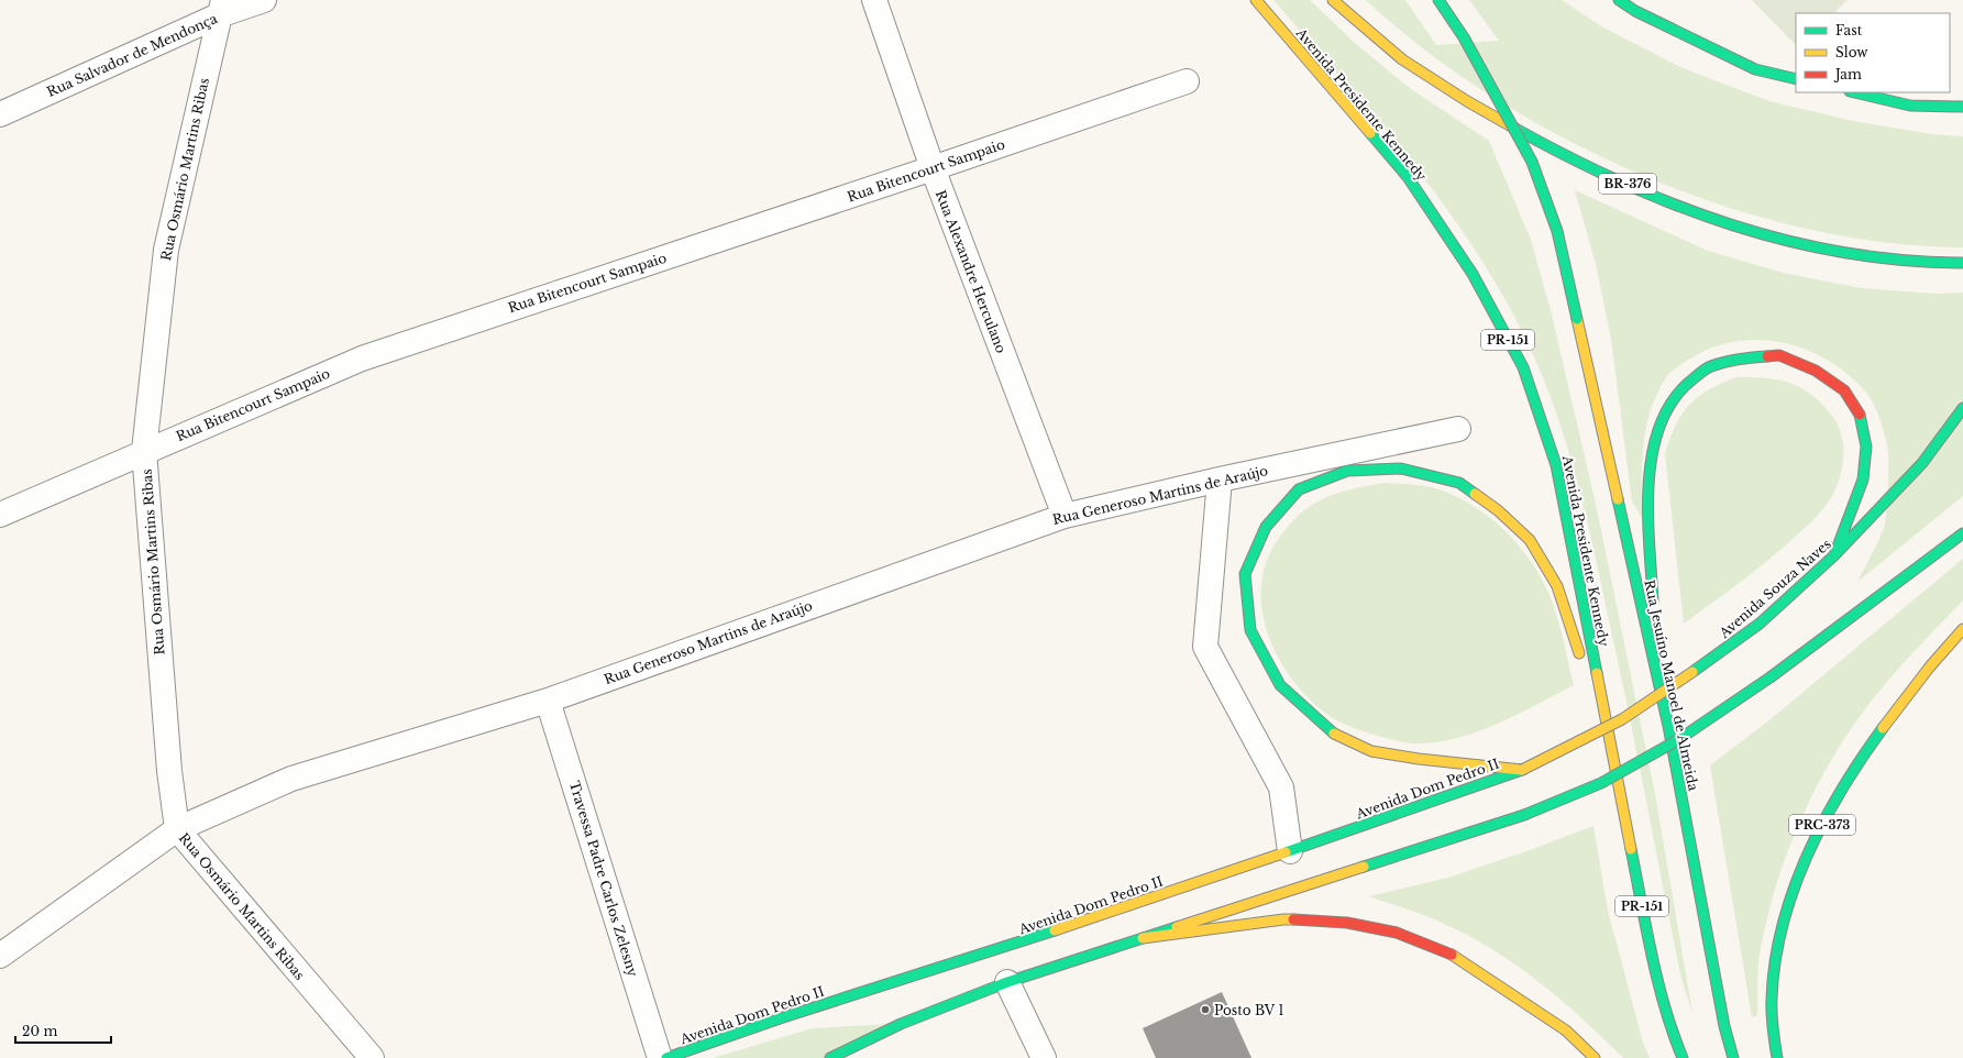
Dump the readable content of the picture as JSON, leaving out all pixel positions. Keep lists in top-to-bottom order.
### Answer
{
  "streets": {
    "main road": [
      "Avenida Presidente Kennedy",
      "BR-376",
      "PR-151",
      "Avenida Souza Naves",
      "Rua Jesuíno Manoel de Almeida",
      "Avenida Dom Pedro II",
      "PRC-373"
    ],
    "street": [
      "Rua Salvador de Mendonça",
      "Rua Osmário Martins Ribas",
      "Rua Bitencourt Sampaio",
      "Rua Alexandre Herculano",
      "Rua Generoso Martins de Araújo",
      "Travessa Padre Carlos Zelesny"
    ]
  },
  "crossings": [
    ["Rua Salvador de Mendonça", "Rua Osmário Martins Ribas"],
    ["Avenida Presidente Kennedy", "PR-151"],
    ["Rua Osmário Martins Ribas", "Rua Bitencourt Sampaio"],
    ["Rua Osmário Martins Ribas", "Rua Generoso Martins de Araújo"],
    ["Rua Bitencourt Sampaio", "Rua Alexandre Herculano"],
    ["Rua Alexandre Herculano", "Rua Generoso Martins de Araújo"],
    ["Rua Generoso Martins de Araújo", "Travessa Padre Carlos Zelesny"],
    ["Avenida Souza Naves", "Avenida Dom Pedro II"]
  ],
  "places": ["Posto BV 1"],
  "legend": ["Fast", "Slow", "Jam"],
  "scale_bar": "20 m"
}
